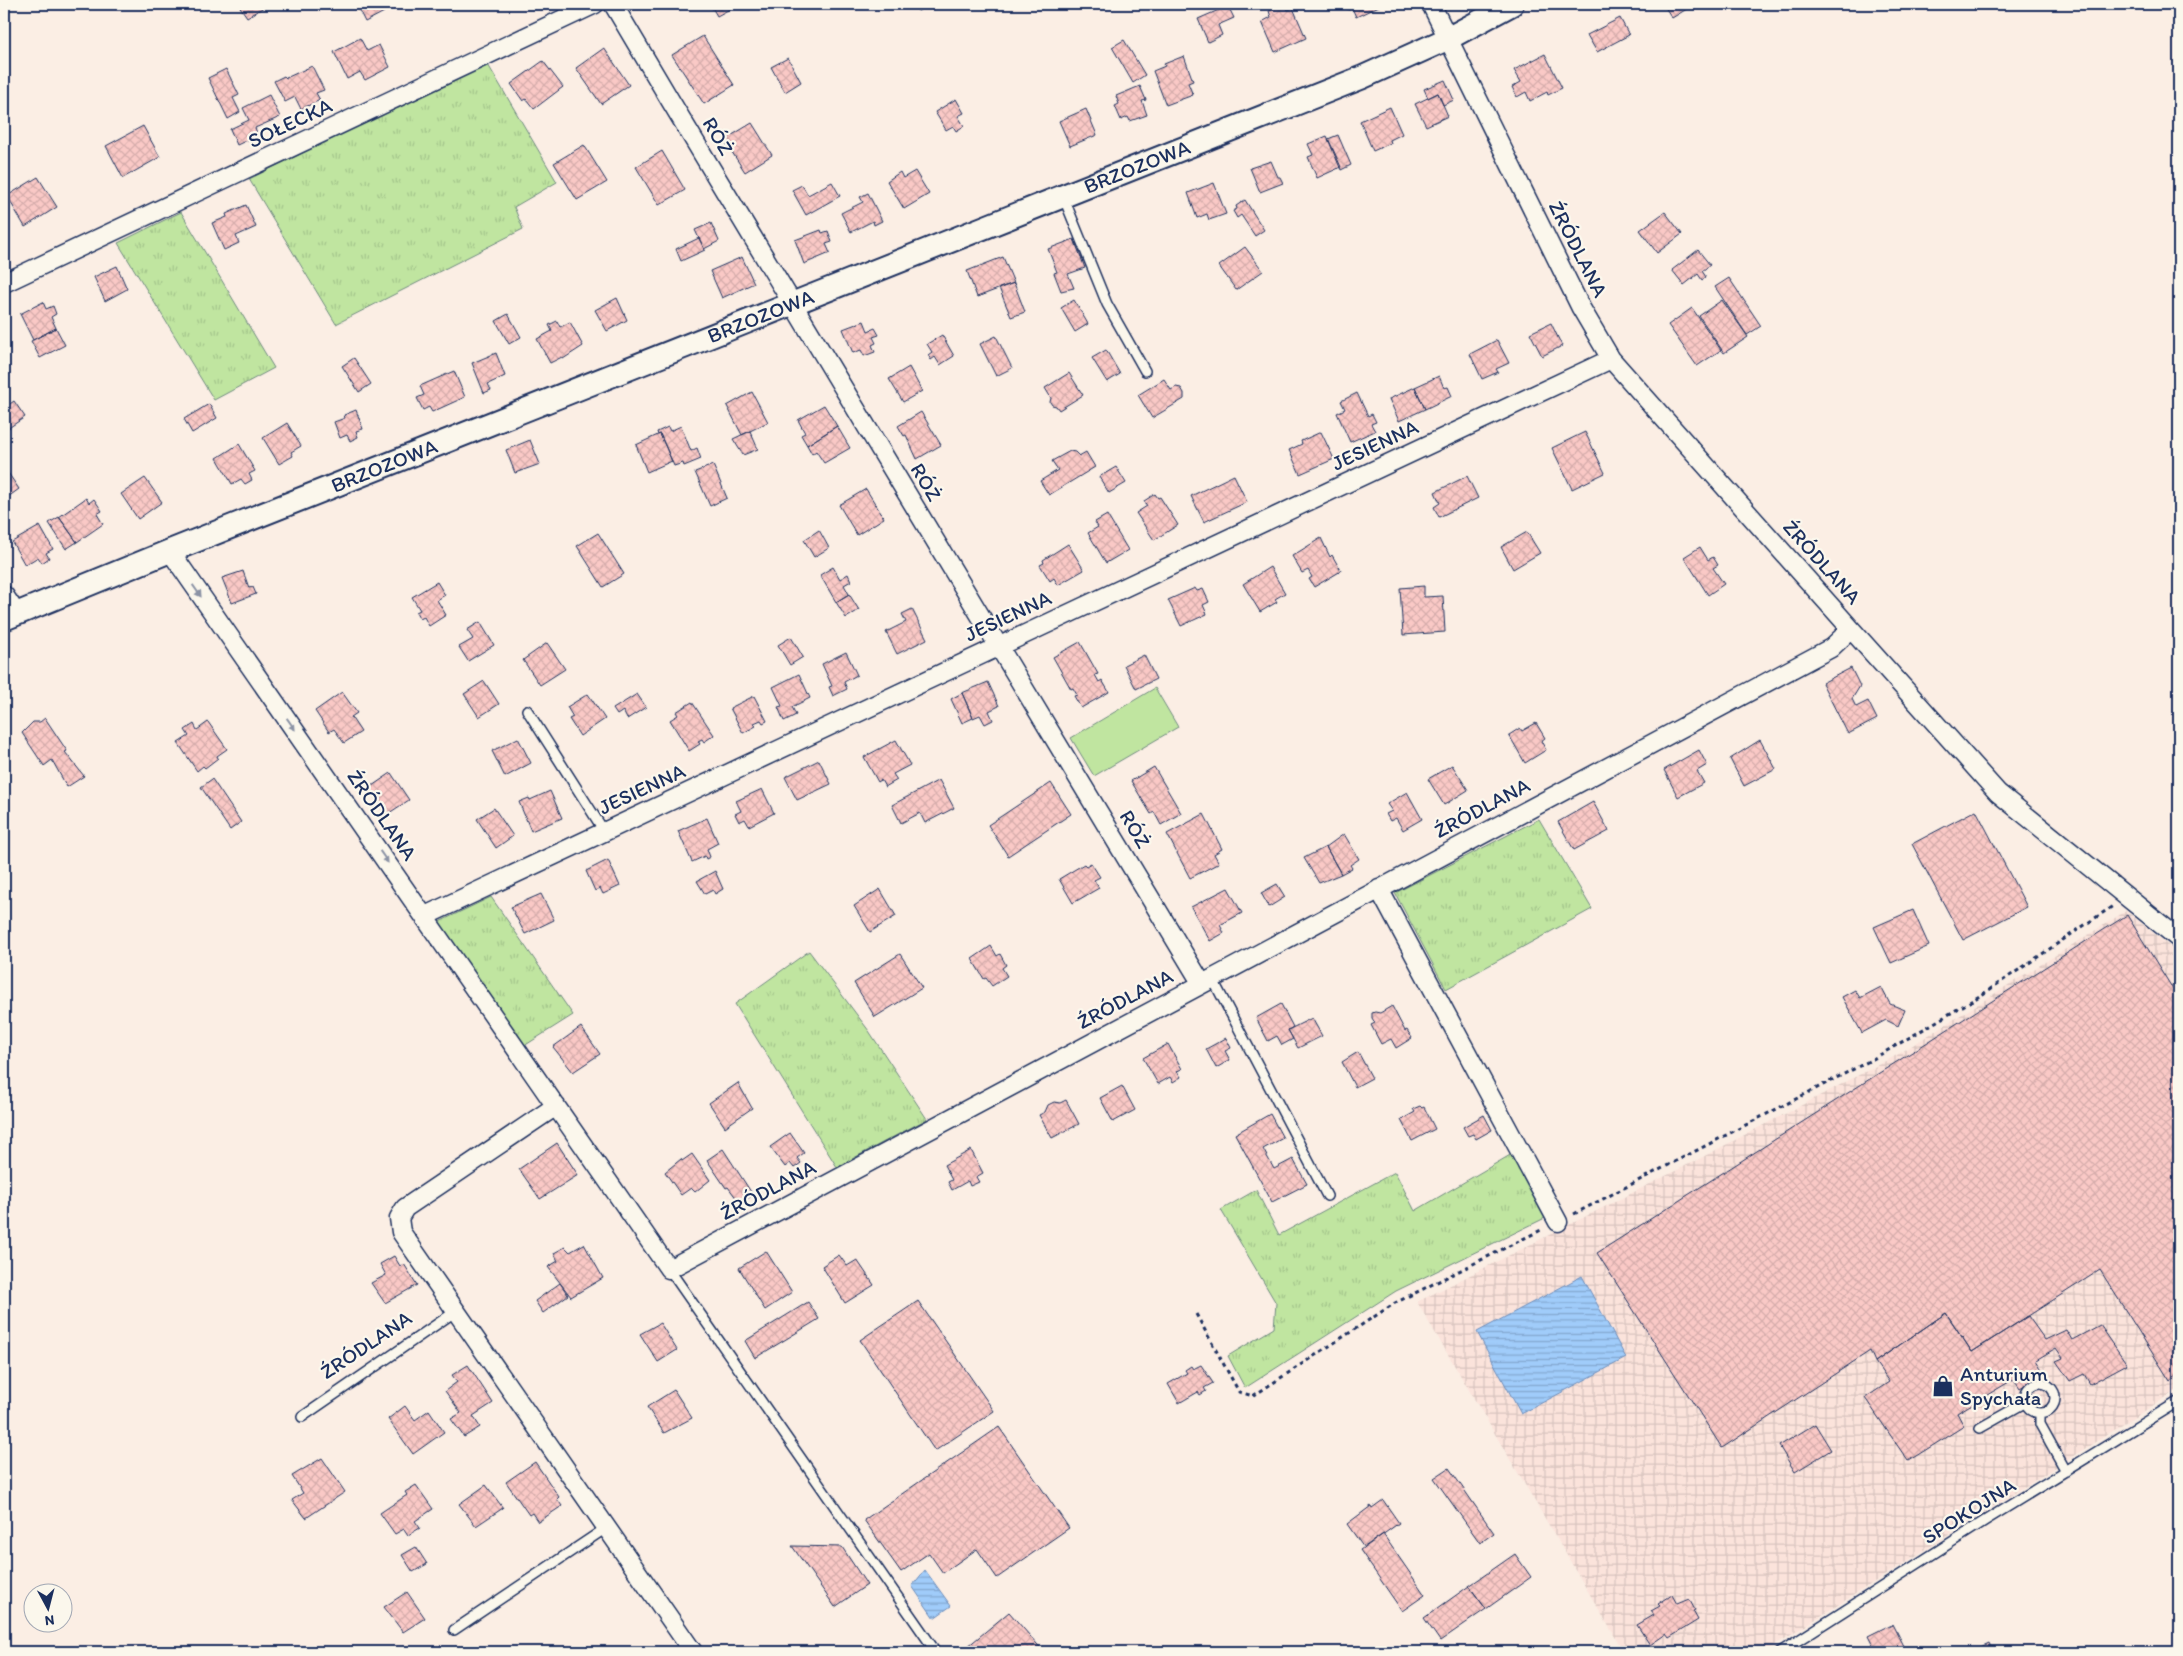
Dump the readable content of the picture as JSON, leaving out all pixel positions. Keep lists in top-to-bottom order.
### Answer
{
  "streets": {
    "street": [
      "SOŁECKA",
      "RÓŻ",
      "BRZOZOWA",
      "ŹRÓDLANA",
      "JESIENNA"
    ],
    "lane": ["SPOKOJNA"]
  },
  "crossings": [
    ["RÓŻ", "BRZOZOWA"],
    ["RÓŻ", "ŹRÓDLANA"],
    ["RÓŻ", "JESIENNA"],
    ["BRZOZOWA", "ŹRÓDLANA"],
    ["ŹRÓDLANA", "JESIENNA"]
  ],
  "places": {
    "shop": ["Anturium Spychała"]
  },
  "north": "bottom"
}
